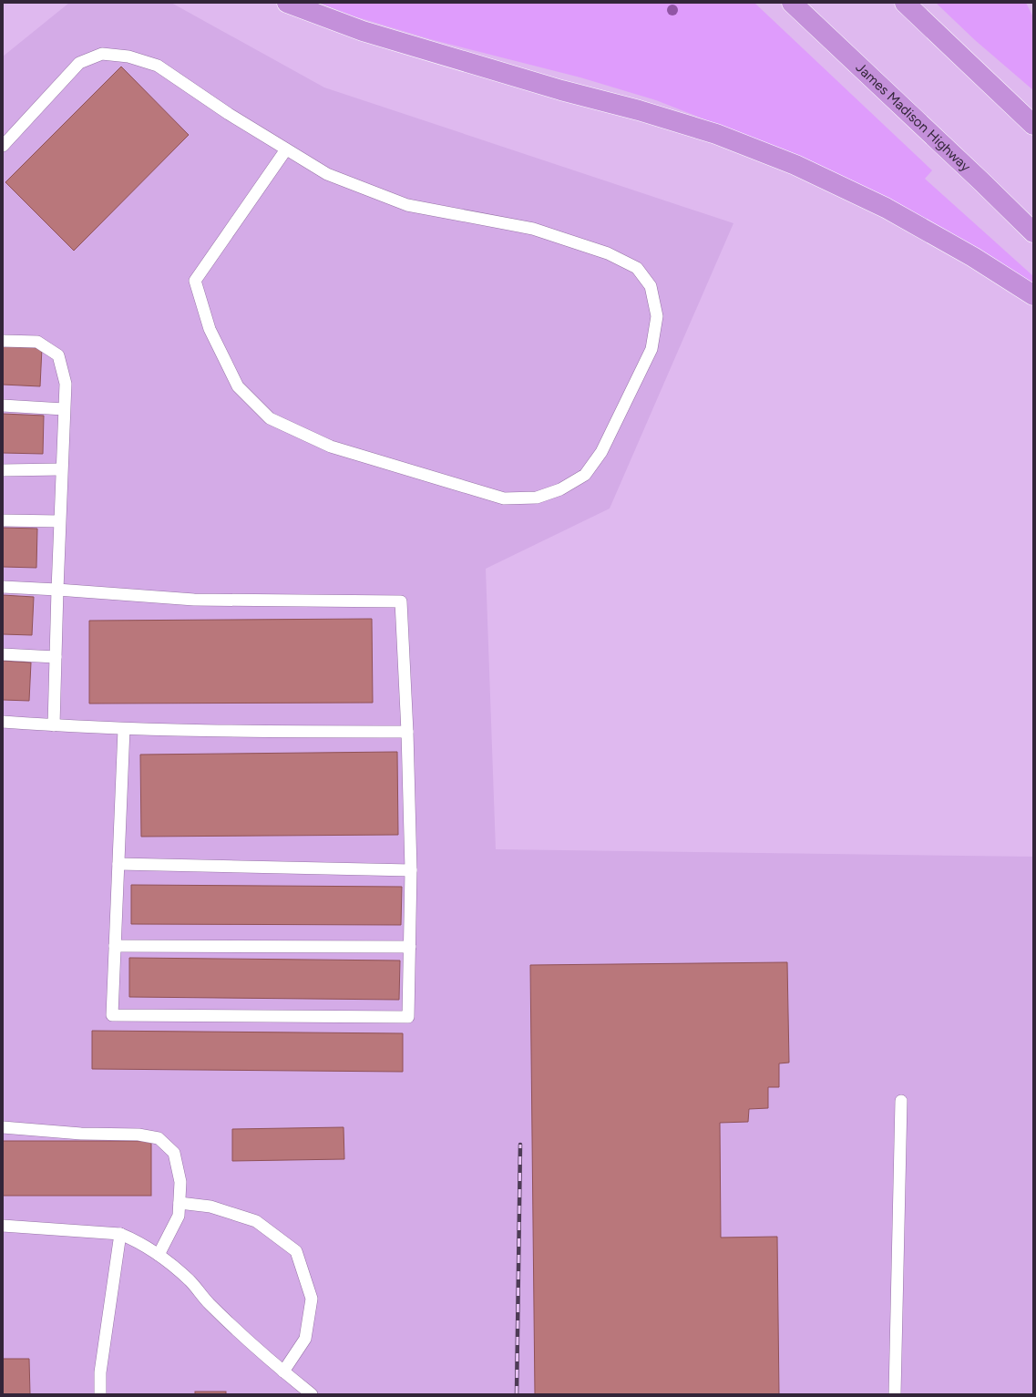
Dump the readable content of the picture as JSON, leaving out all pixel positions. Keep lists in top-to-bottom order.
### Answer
{
  "streets": {
    "highway": ["James Madison Highway"]
  }
}
